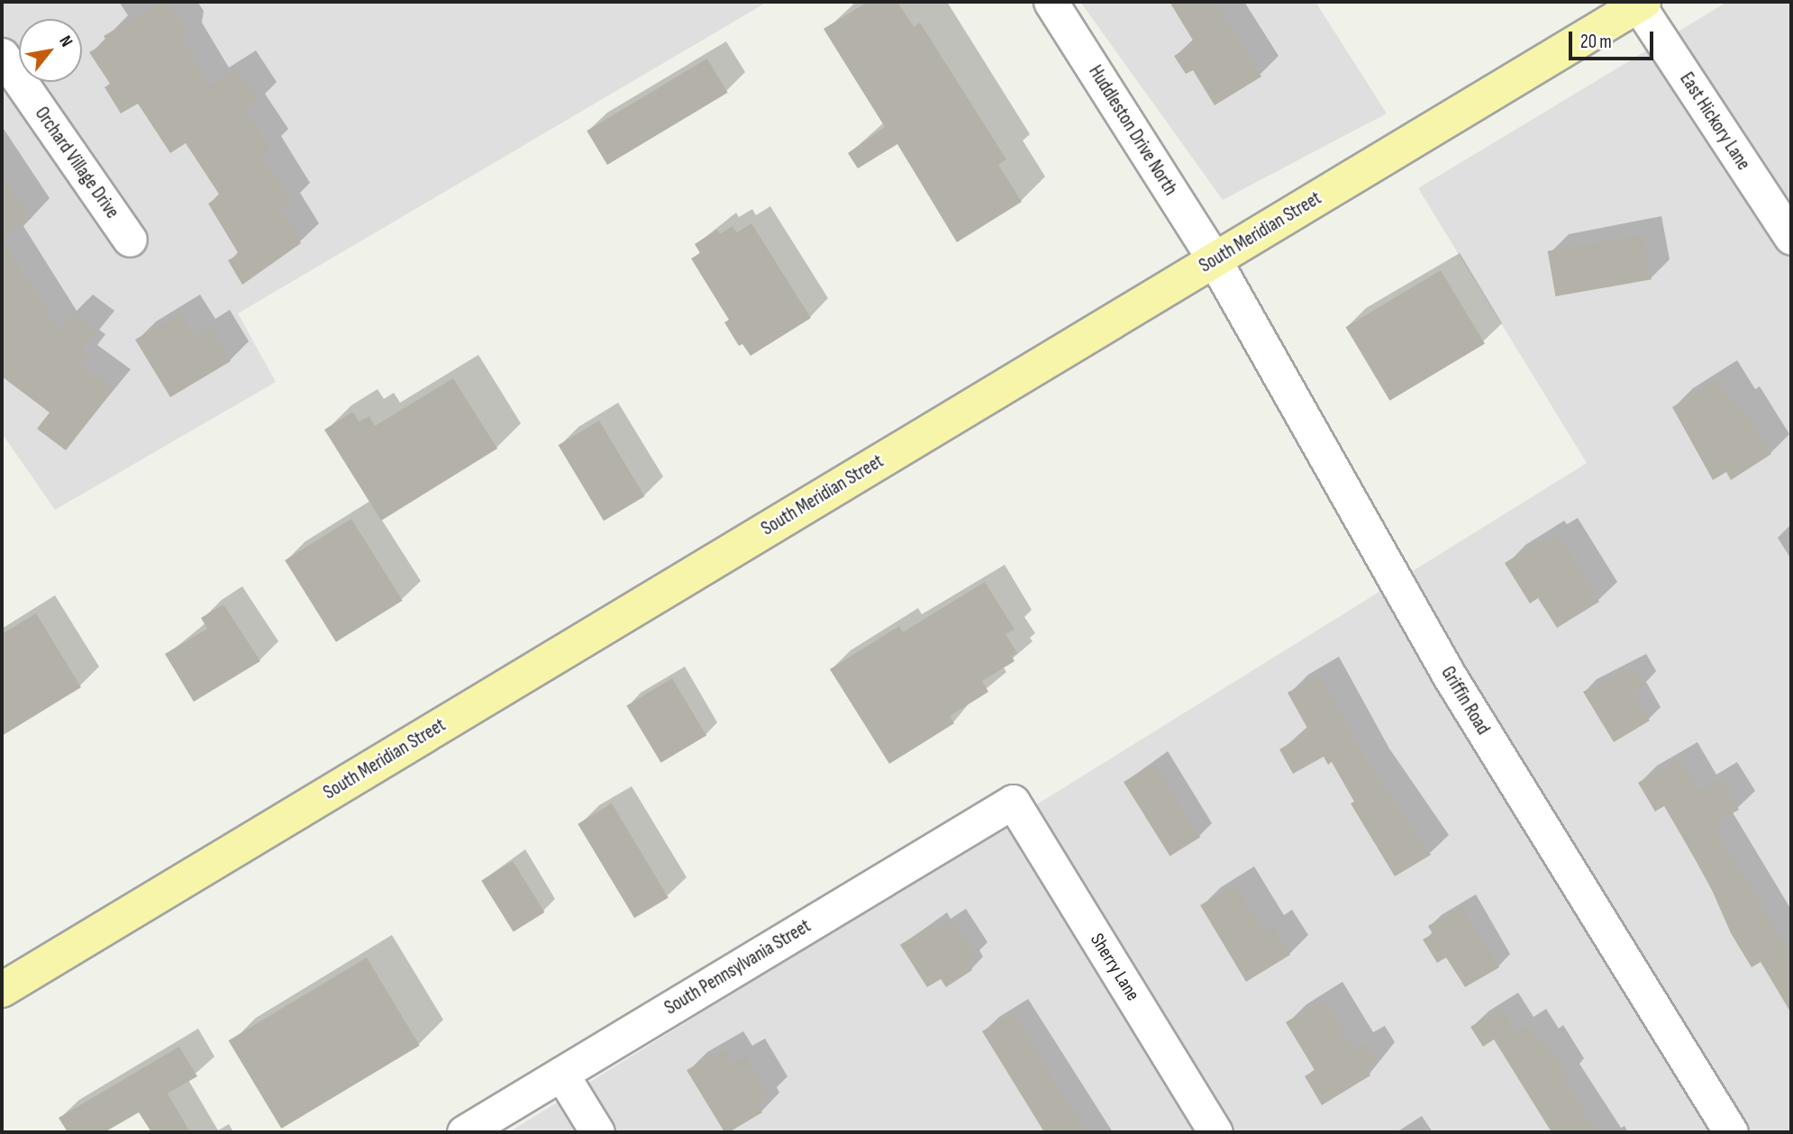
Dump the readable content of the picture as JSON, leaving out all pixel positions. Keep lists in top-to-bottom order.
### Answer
{
  "streets": {
    "main road": ["South Meridian Street"],
    "street": [
      "East Hickory Lane",
      "Huddleston Drive North",
      "Orchard Village Drive",
      "Griffin Road",
      "South Pennsylvania Street",
      "Sherry Lane"
    ]
  },
  "crossings": [
    ["East Hickory Lane", "South Meridian Street"],
    ["Huddleston Drive North", "South Meridian Street"],
    ["Huddleston Drive North", "Griffin Road"],
    ["South Meridian Street", "Griffin Road"],
    ["South Pennsylvania Street", "Sherry Lane"]
  ],
  "scale_bar": "20 m",
  "north": "top right"
}
